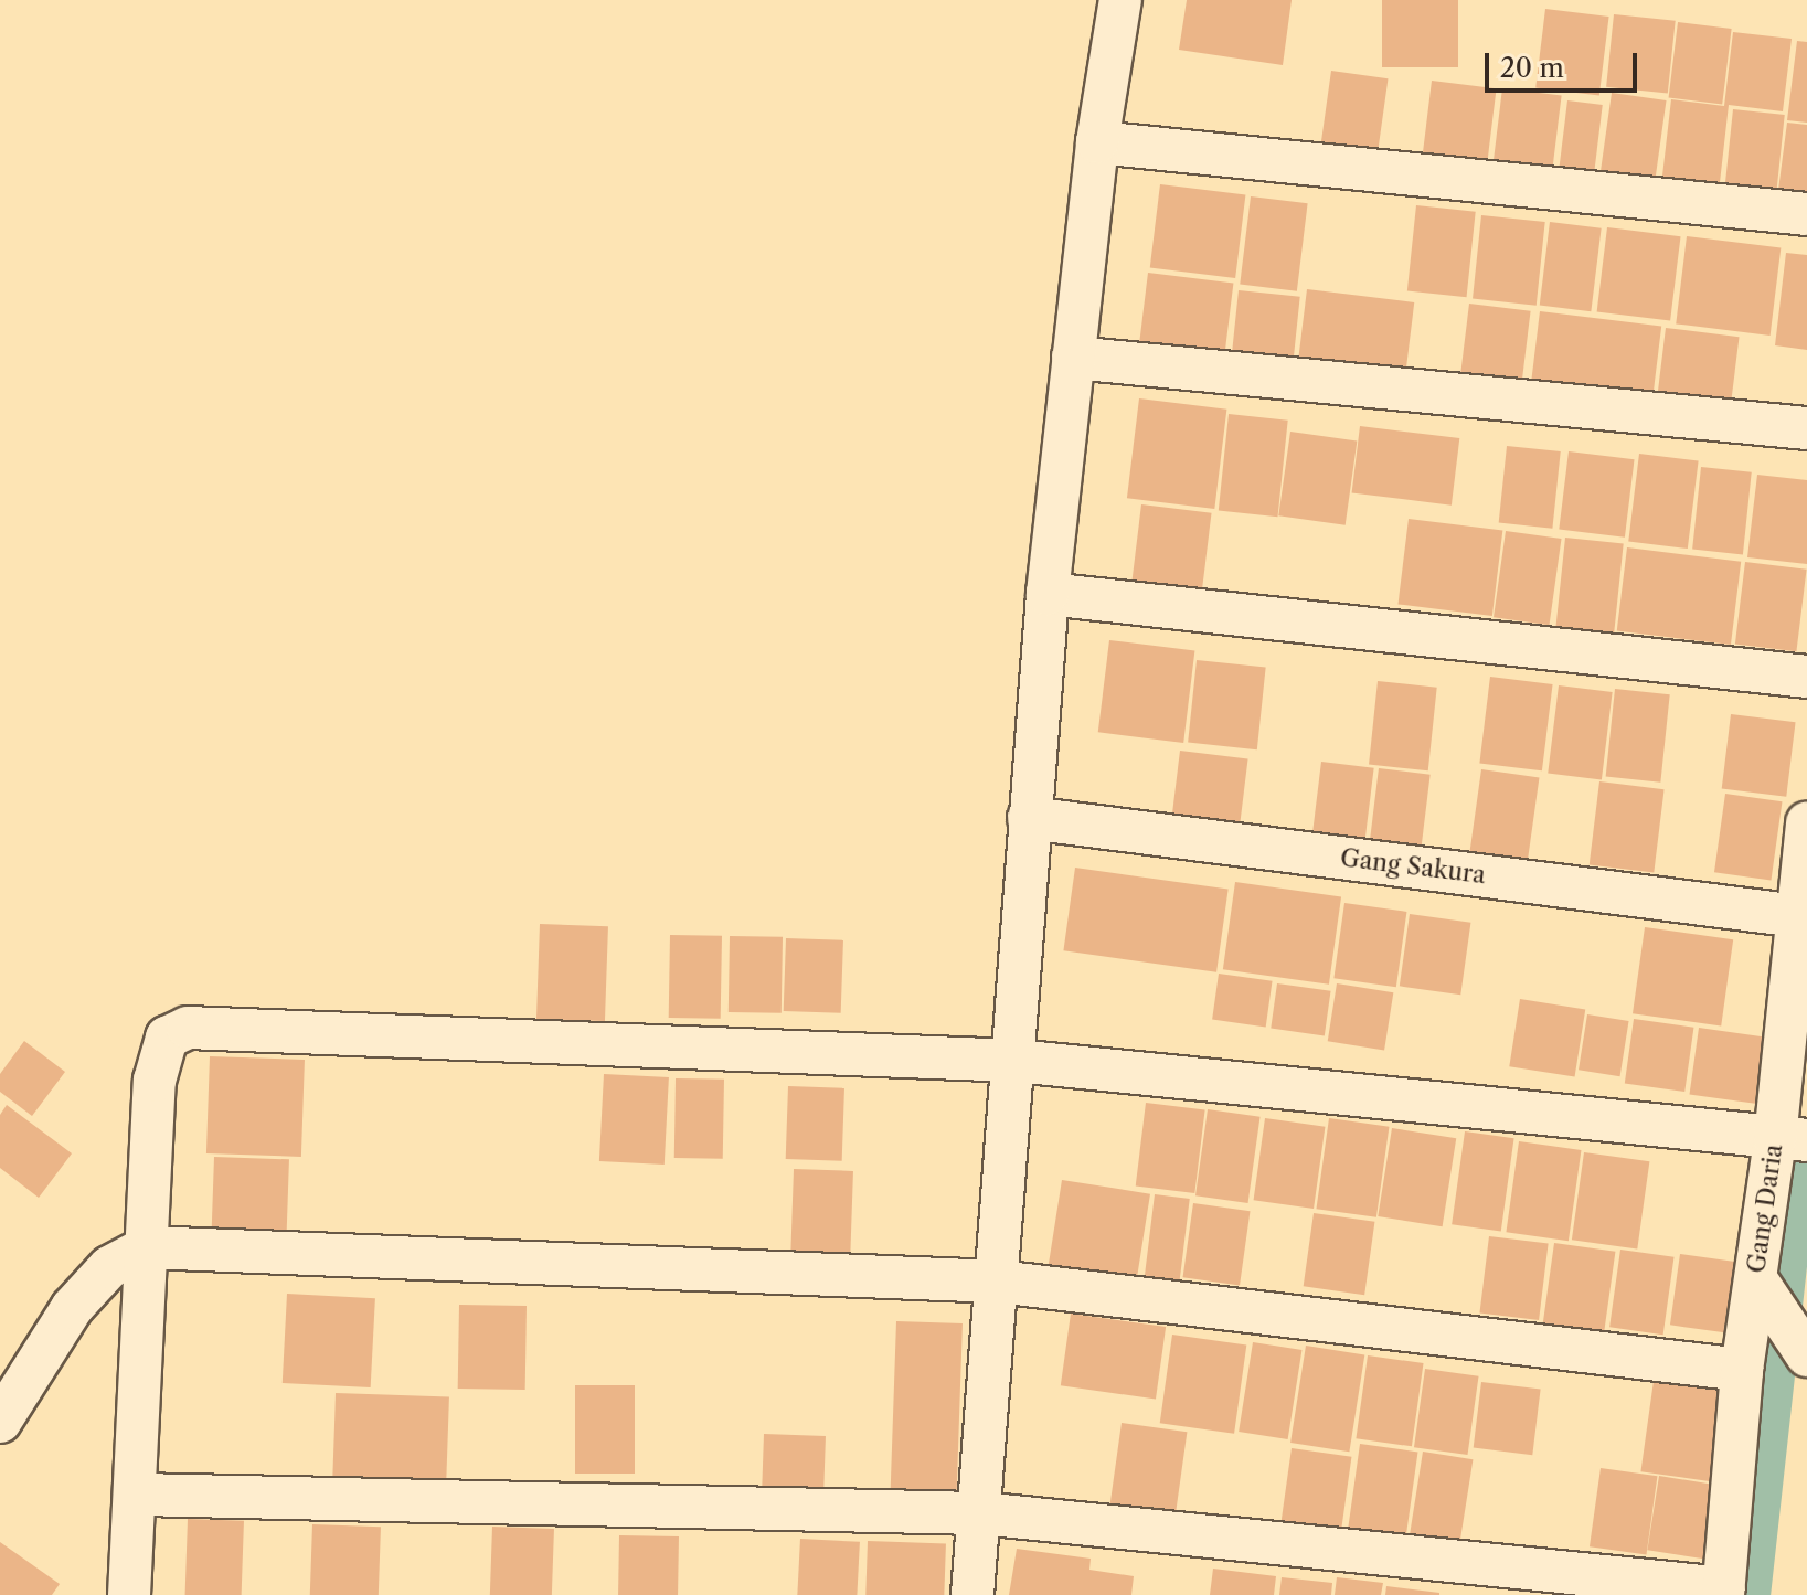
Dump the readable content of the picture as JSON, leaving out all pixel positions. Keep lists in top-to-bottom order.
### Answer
{
  "streets": {
    "street": ["Gang Sakura", "Gang Daria"]
  },
  "crossings": [
    ["Gang Sakura", "Gang Daria"]
  ],
  "scale_bar": "20 m"
}
